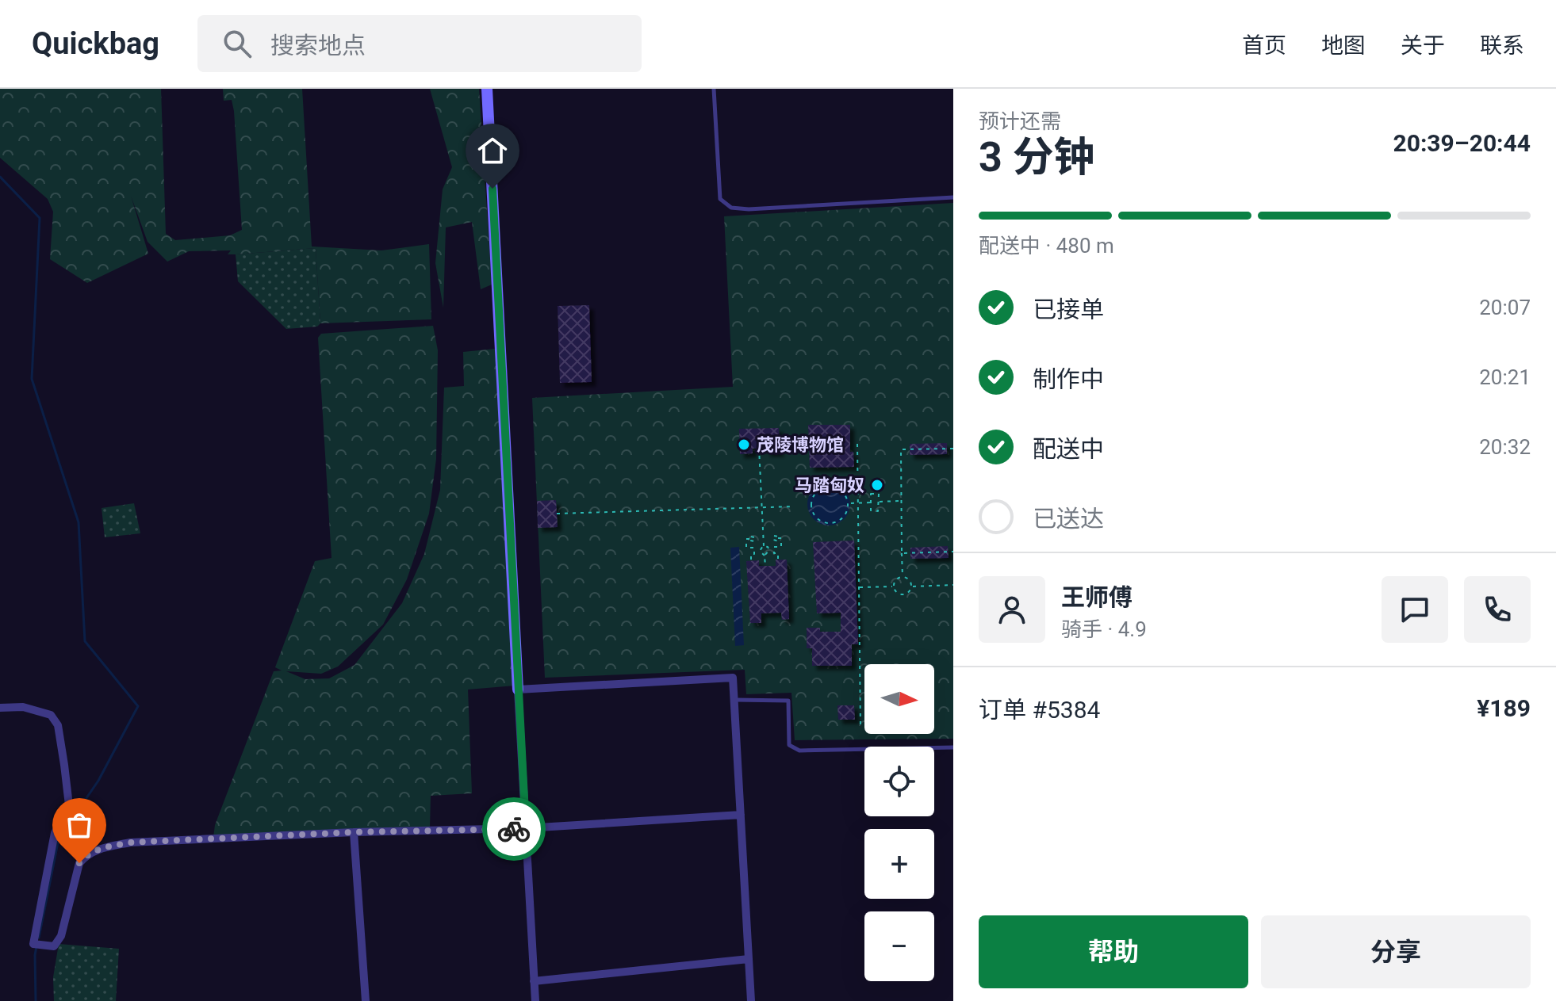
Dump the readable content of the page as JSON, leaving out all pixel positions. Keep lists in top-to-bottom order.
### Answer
{
  "places": ["茂陵博物馆", "马踏匈奴"],
  "north": "right",
  "page": {
    "header": "Quickbag",
    "search": "搜索地点",
    "nav": [
      "首页",
      "地图",
      "关于",
      "联系"
    ],
    "heading": ["3 分钟", "预计还需", "20:39–20:44"],
    "panel": [
      "王师傅",
      "骑手 · 4.9",
      "订单 #5384",
      "¥189"
    ],
    "bar": "配送中 · 480 m",
    "list": [
      ["已接单", "20:07"],
      ["制作中", "20:21"],
      ["配送中", "20:32"],
      "已送达"
    ],
    "map_buttons": ["+", "−"],
    "buttons": ["帮助", "分享"]
  }
}
